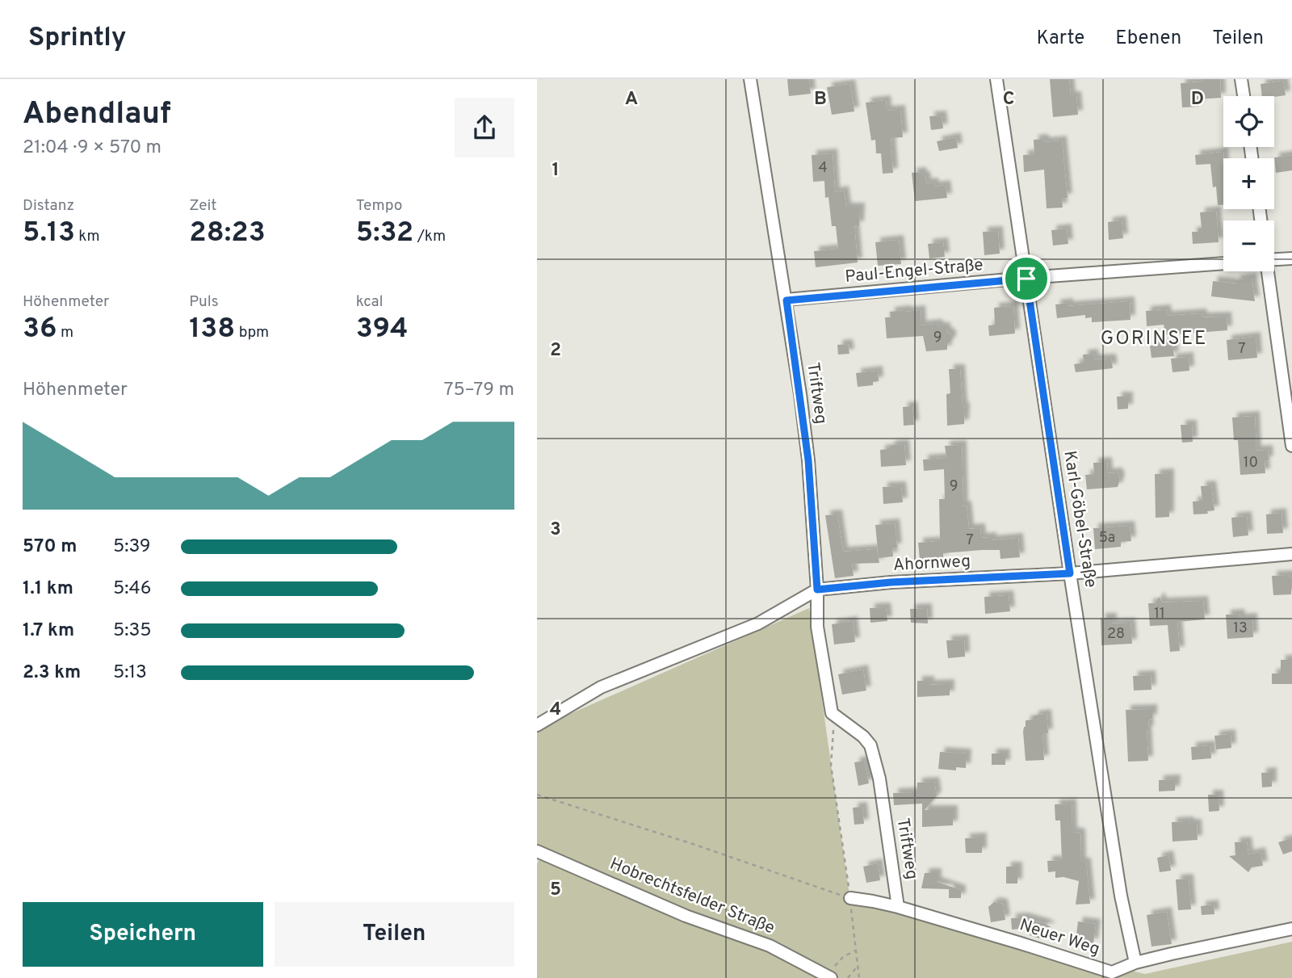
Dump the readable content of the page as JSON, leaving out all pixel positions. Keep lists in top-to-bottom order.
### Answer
{
  "streets": {
    "street": [
      "Paul-Engel-Straße",
      "Triftweg",
      "Karl-Göbel-Straße",
      "Ahornweg",
      "Hobrechtsfelder Straße",
      "Neuer Weg"
    ]
  },
  "crossings": [
    ["Paul-Engel-Straße", "Triftweg"],
    ["Paul-Engel-Straße", "Karl-Göbel-Straße"],
    ["Triftweg", "Ahornweg"],
    ["Triftweg", "Neuer Weg"],
    ["Karl-Göbel-Straße", "Ahornweg"],
    ["Karl-Göbel-Straße", "Neuer Weg"]
  ],
  "districts": ["GORINSEE"],
  "house_numbers": [
    "4",
    "9",
    "7",
    "10",
    "9",
    "5a",
    "7",
    "11",
    "13",
    "28"
  ],
  "page": {
    "header": "Sprintly",
    "nav": ["Karte", "Ebenen", "Teilen"],
    "heading": ["Abendlauf", "21:04 · 9 × 570 m"],
    "map_buttons": ["+", "−"],
    "stats": [
      ["Distanz", "5.13 km"],
      ["Zeit", "28:23"],
      ["Tempo", "5:32 /km"],
      ["Höhenmeter", "36 m"],
      ["Puls", "138 bpm"],
      ["kcal", "394"]
    ],
    "chart": ["Höhenmeter", "75–79 m"],
    "list": [
      {
        "name": "570 m",
        "note": "5:39"
      },
      {
        "name": "1.1 km",
        "note": "5:46"
      },
      {
        "name": "1.7 km",
        "note": "5:35"
      },
      {
        "name": "2.3 km",
        "note": "5:13"
      }
    ],
    "buttons": ["Speichern", "Teilen"]
  },
  "grid": {
    "columns": [
      "A",
      "B",
      "C",
      "D"
    ],
    "rows": [
      "1",
      "2",
      "3",
      "4",
      "5"
    ]
  }
}
